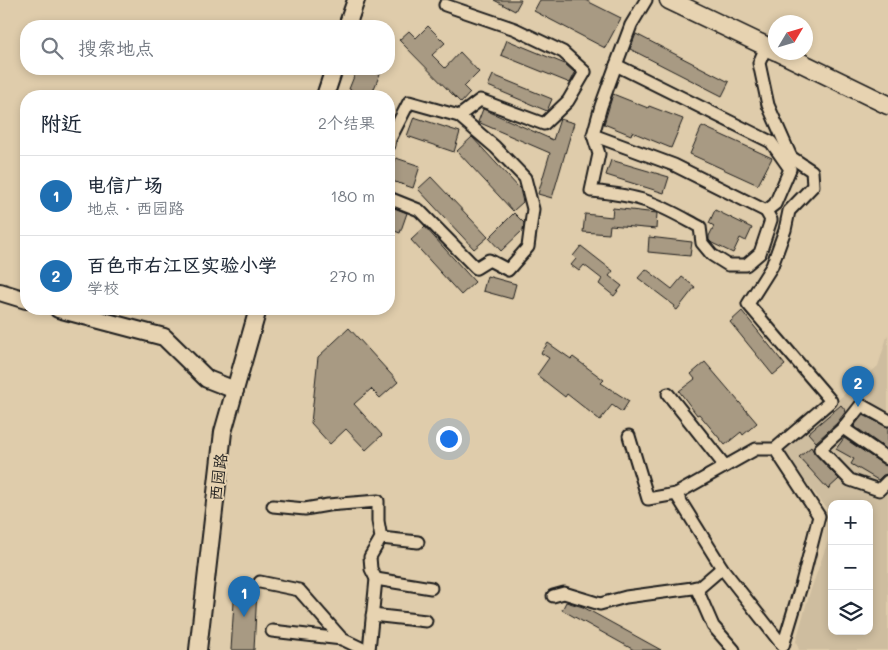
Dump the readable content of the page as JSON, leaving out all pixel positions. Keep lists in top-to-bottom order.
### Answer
{
  "streets": {
    "street": ["西园路"]
  },
  "north": "top right",
  "page": {
    "search": "搜索地点",
    "heading": ["附近", "2个结果"],
    "list": [
      {
        "mark": "1",
        "name": "电信广场",
        "note": "地点 · 西园路",
        "value": "180 m"
      },
      {
        "mark": "2",
        "name": "百色市右江区实验小学",
        "note": "学校",
        "value": "270 m"
      }
    ],
    "pins": ["2", "1"],
    "map_buttons": ["+", "−"]
  }
}
